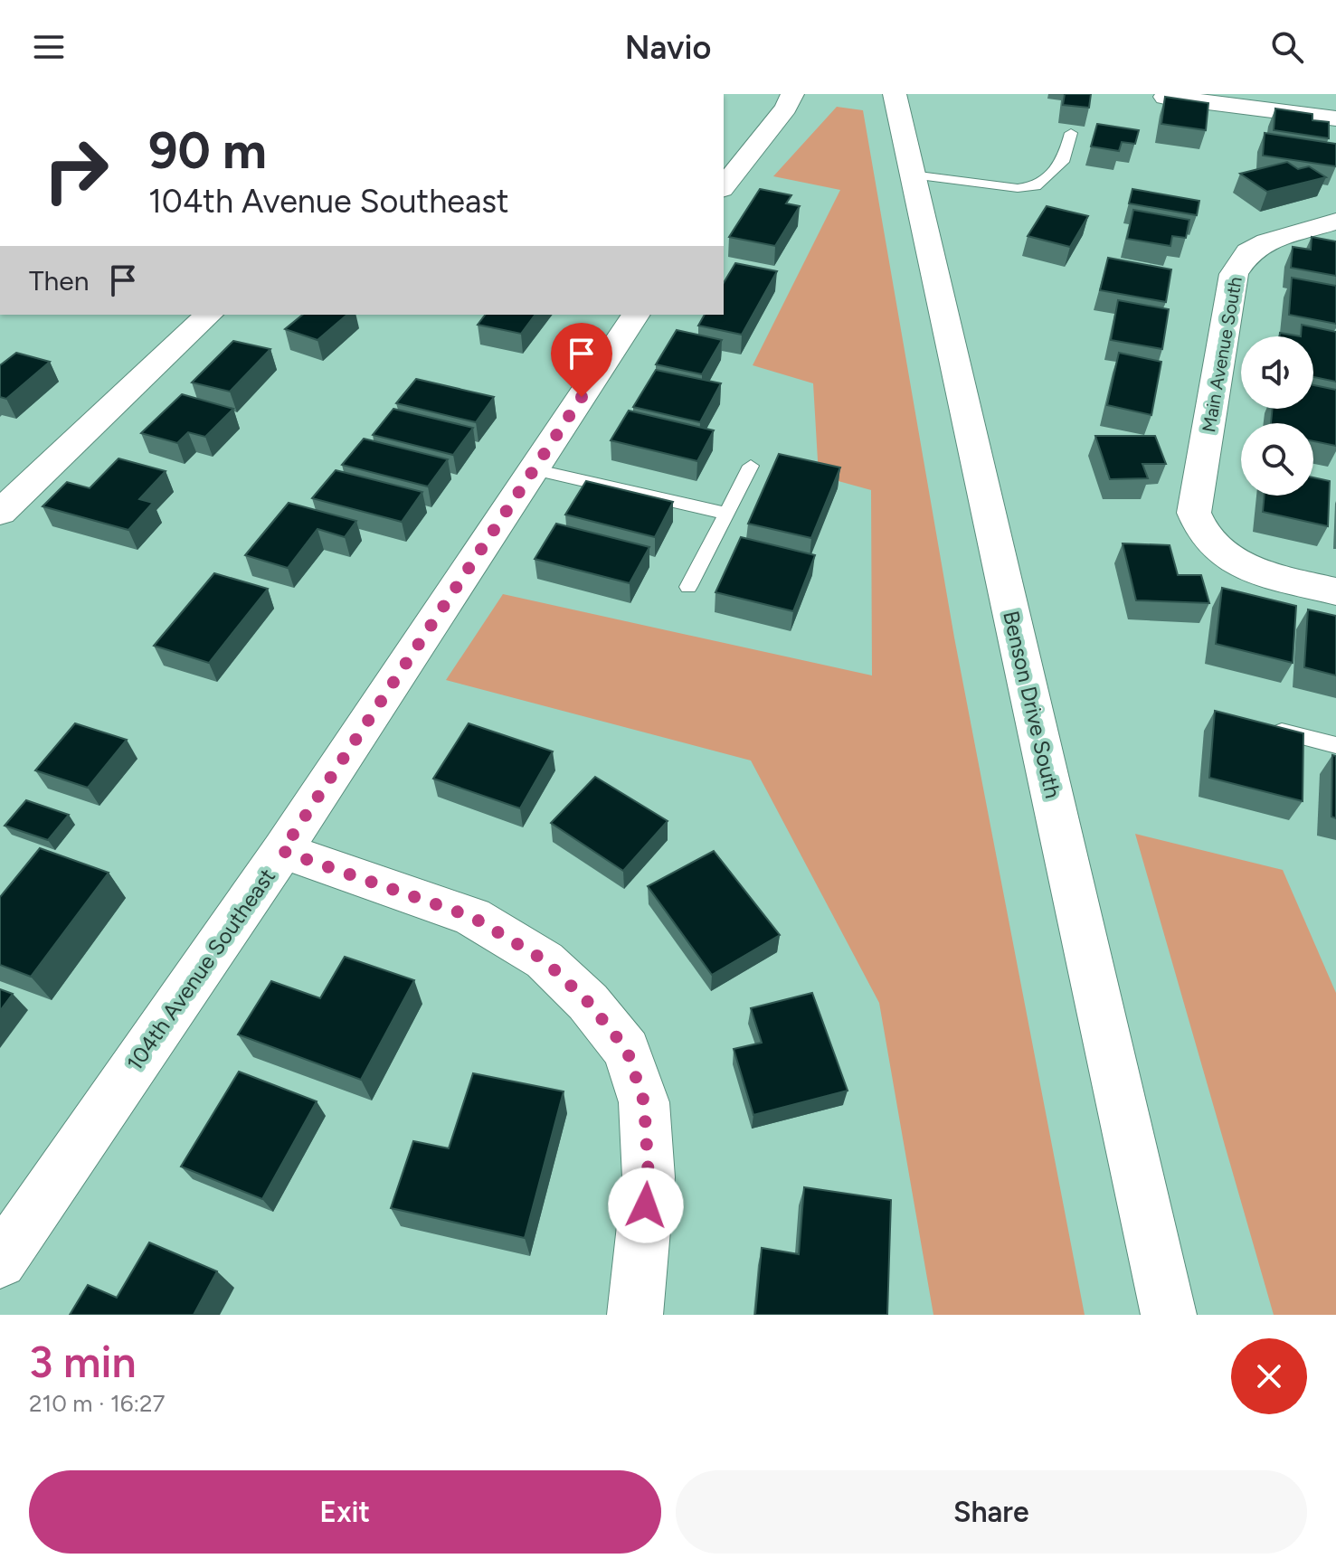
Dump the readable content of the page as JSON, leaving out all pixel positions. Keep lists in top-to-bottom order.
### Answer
{
  "streets": {
    "street": ["Main Avenue South", "Benson Drive South", "104th Avenue Southeast"]
  },
  "page": {
    "header": "Navio",
    "turn": ["90 m", "104th Avenue Southeast"],
    "then": "Then",
    "heading": ["3 min", "210 m · 16:27"],
    "buttons": ["Exit", "Share"]
  }
}
